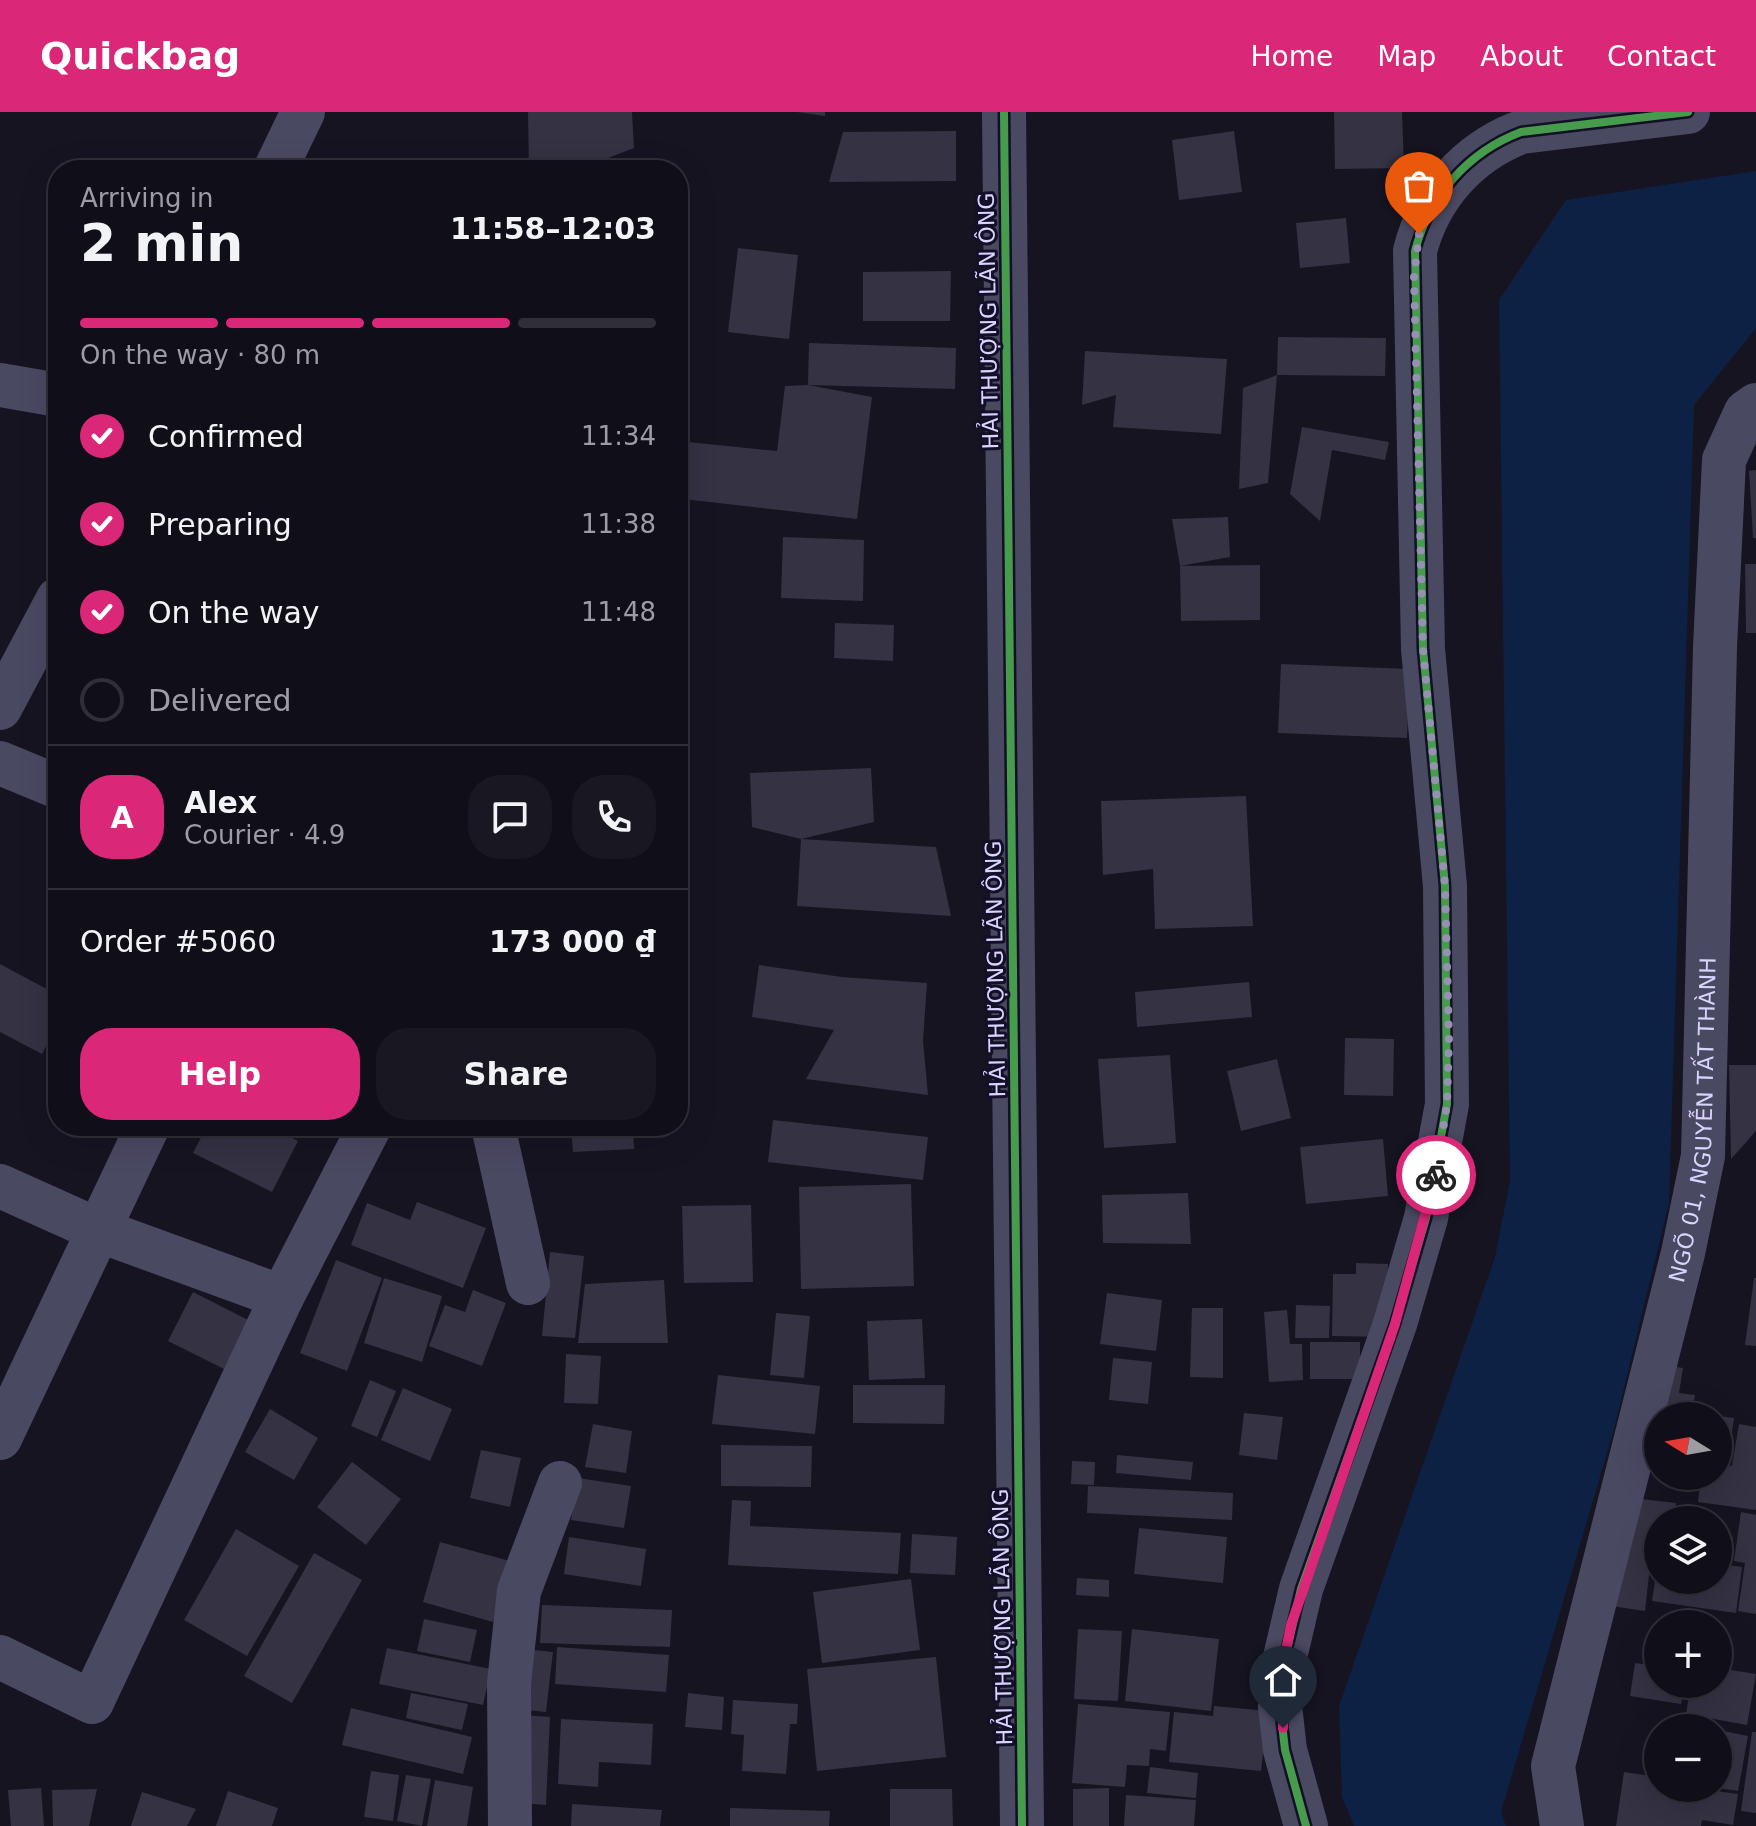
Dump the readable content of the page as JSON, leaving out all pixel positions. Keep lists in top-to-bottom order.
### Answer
{
  "streets": {
    "street": ["HẢI THƯỢNG LÃN ÔNG", "NGÕ 01, NGUYỄN TẤT THÀNH"]
  },
  "north": "left",
  "page": {
    "header": "Quickbag",
    "nav": [
      "Home",
      "Map",
      "About",
      "Contact"
    ],
    "heading": ["2 min", "Arriving in", "11:58–12:03"],
    "panel": [
      "Alex",
      "Courier · 4.9",
      "Order #5060",
      "173 000 ₫"
    ],
    "bar": "On the way · 80 m",
    "list": [
      ["Confirmed", "11:34"],
      ["Preparing", "11:38"],
      ["On the way", "11:48"],
      "Delivered"
    ],
    "round": "A",
    "buttons": ["Help", "Share"],
    "map_buttons": ["+", "−"]
  }
}
